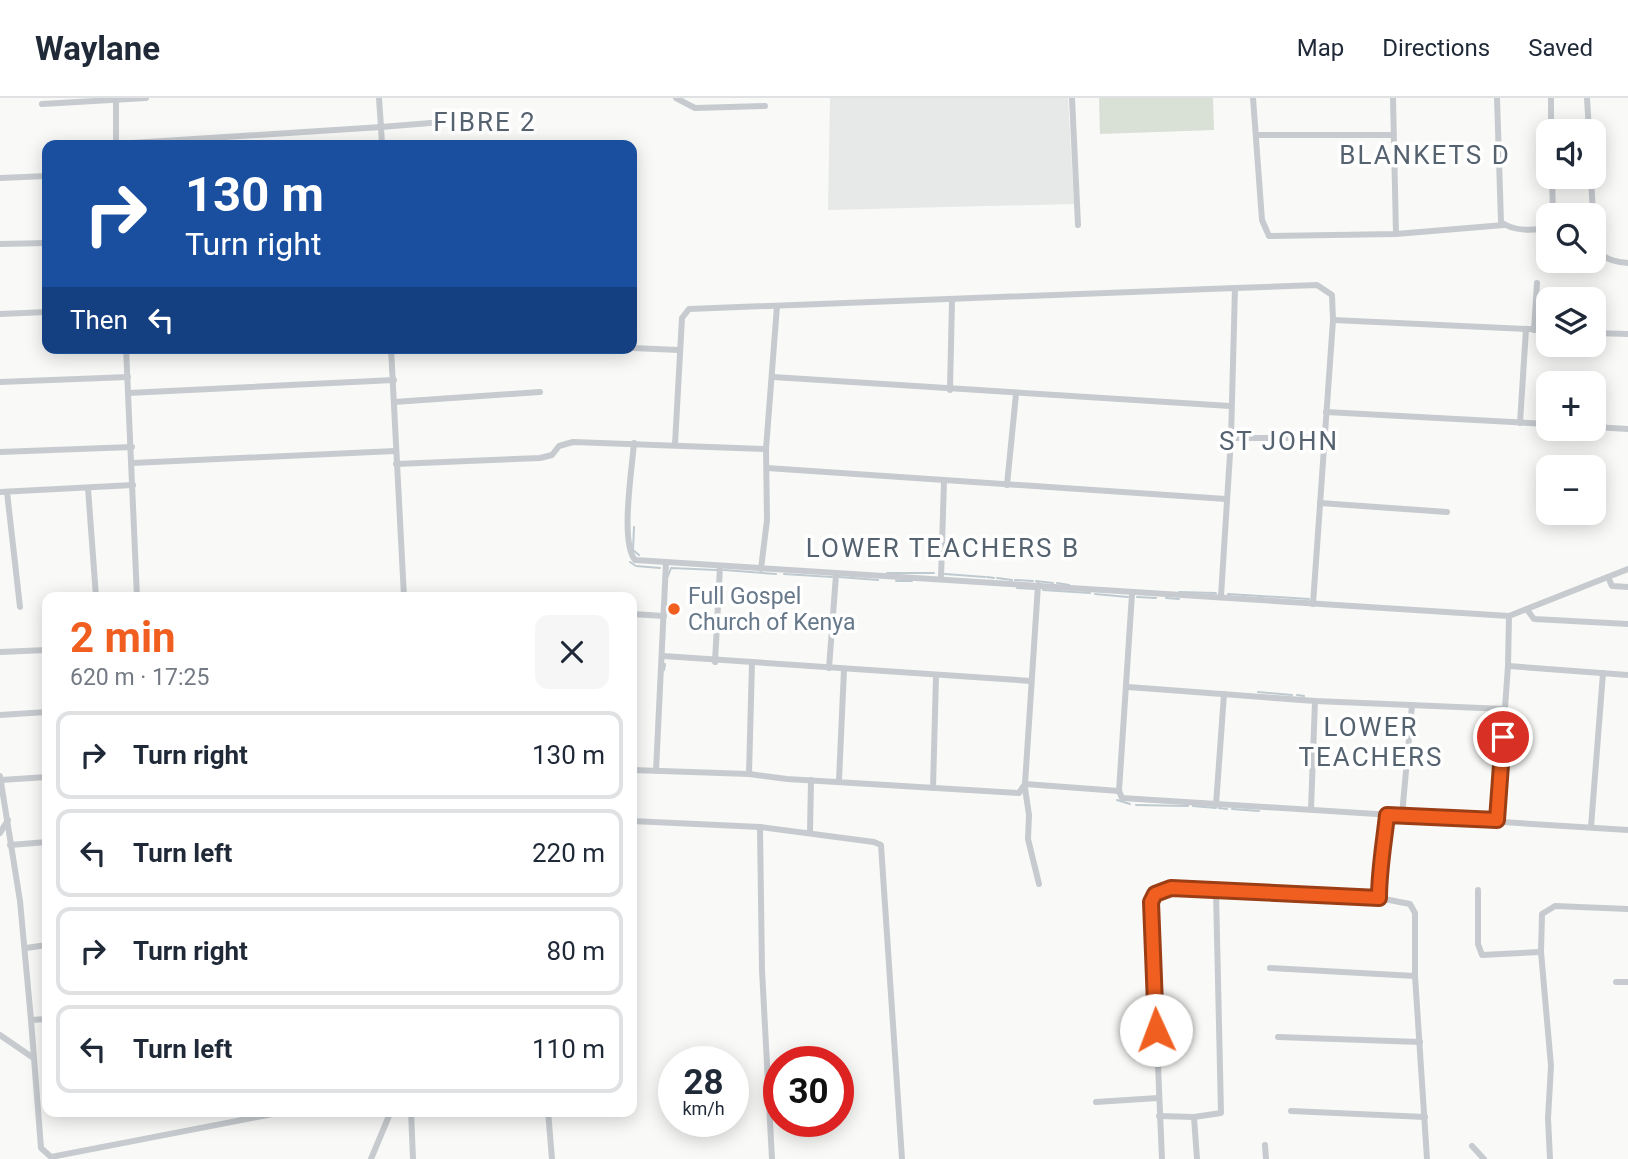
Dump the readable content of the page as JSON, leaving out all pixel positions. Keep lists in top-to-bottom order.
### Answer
{
  "districts": [
    "FIBRE 2",
    "BLANKETS D",
    "ST JOHN",
    "LOWER TEACHERS B",
    "LOWER TEACHERS"
  ],
  "places": ["Full Gospel Church of Kenya"],
  "page": {
    "header": "Waylane",
    "nav": ["Map", "Directions", "Saved"],
    "map_buttons": ["+", "−"],
    "turn": ["130 m", "Turn right"],
    "then": "Then",
    "heading": ["2 min", "620 m · 17:25"],
    "list": [
      {
        "name": "Turn right",
        "value": "130 m"
      },
      {
        "name": "Turn left",
        "value": "220 m"
      },
      {
        "name": "Turn right",
        "value": "80 m"
      },
      {
        "name": "Turn left",
        "value": "110 m"
      }
    ],
    "speed": "28 km/h",
    "limit": "30"
  }
}
